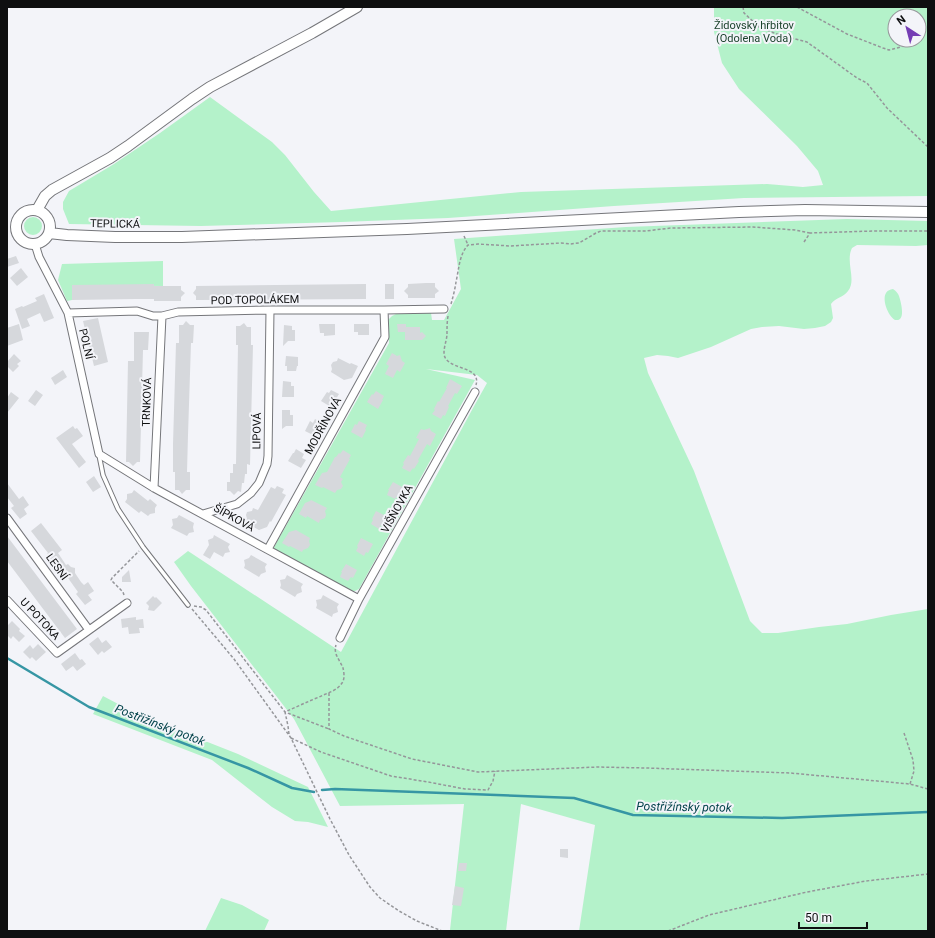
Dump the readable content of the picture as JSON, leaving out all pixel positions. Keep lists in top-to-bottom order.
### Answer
{
  "streets": {
    "main road": ["TEPLICKÁ"],
    "street": [
      "POD TOPOLÁKEM",
      "POLNÍ",
      "TRNKOVÁ",
      "MODŘÍNOVÁ",
      "LIPOVÁ",
      "VIŠŇOVKA",
      "ŠÍPKOVÁ",
      "LESNÍ",
      "U POTOKA"
    ]
  },
  "crossings": [
    ["TEPLICKÁ", "POLNÍ"],
    ["POD TOPOLÁKEM", "POLNÍ"],
    ["POD TOPOLÁKEM", "TRNKOVÁ"],
    ["POD TOPOLÁKEM", "MODŘÍNOVÁ"],
    ["POD TOPOLÁKEM", "LIPOVÁ"],
    ["POLNÍ", "ŠÍPKOVÁ"],
    ["TRNKOVÁ", "ŠÍPKOVÁ"],
    ["MODŘÍNOVÁ", "ŠÍPKOVÁ"],
    ["LIPOVÁ", "ŠÍPKOVÁ"],
    ["VIŠŇOVKA", "ŠÍPKOVÁ"],
    ["LESNÍ", "U POTOKA"]
  ],
  "water": ["Postřižínský potok"],
  "parks": ["Židovský hřbitov (Odolena Voda)"],
  "scale_bar": "50 m",
  "north": "top left"
}
